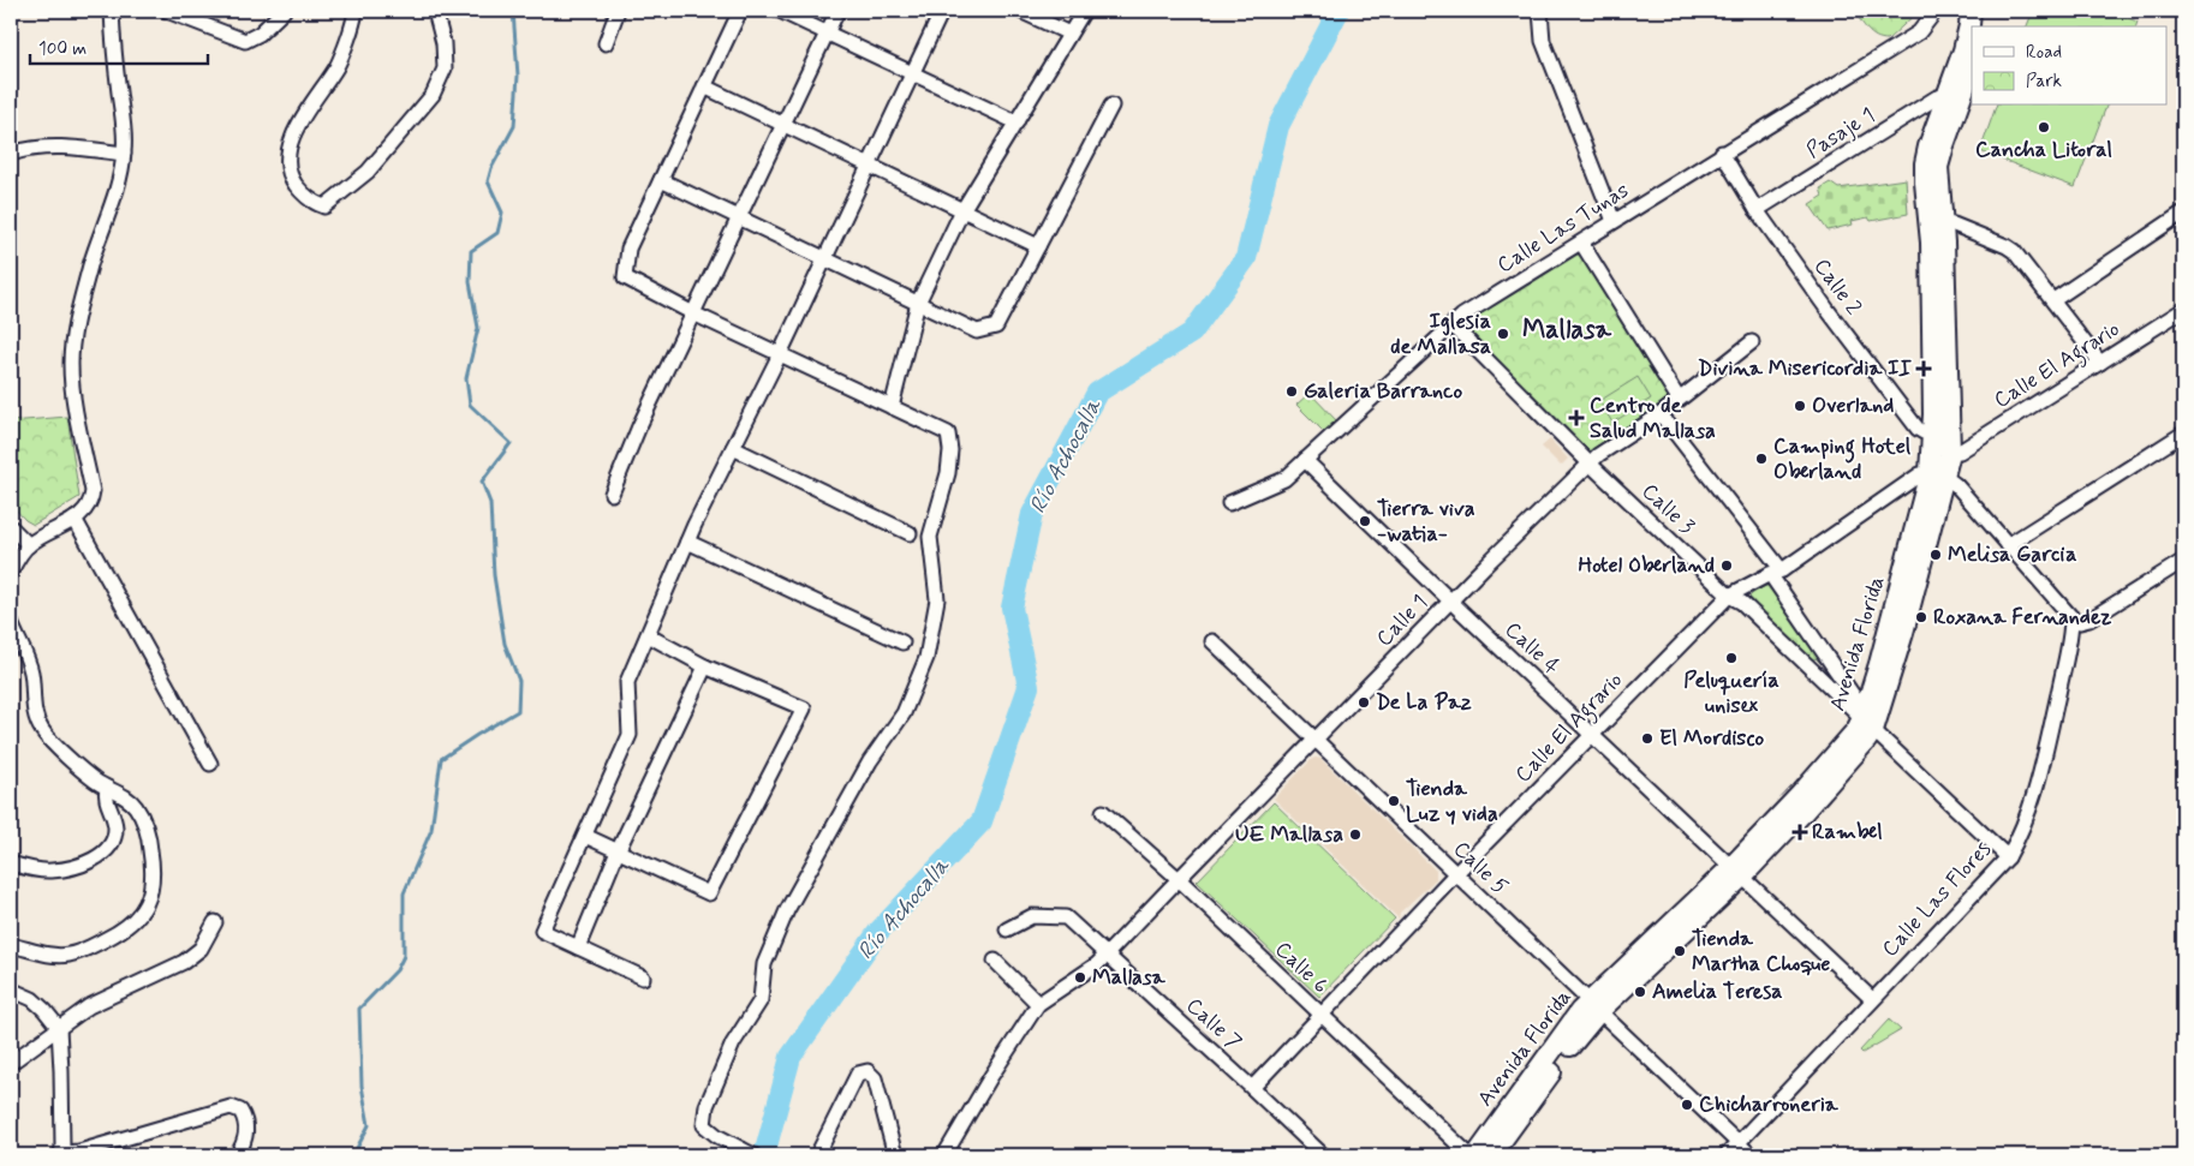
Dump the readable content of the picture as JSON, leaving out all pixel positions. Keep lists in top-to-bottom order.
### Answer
{
  "streets": {
    "main road": ["Avenida Florida"],
    "street": [
      "Pasaje 1",
      "Calle Las Tunas",
      "Calle 2",
      "Calle El Agrario",
      "Calle 3",
      "Calle 1",
      "Calle 4",
      "Calle 5",
      "Calle Las Flores",
      "Calle 6",
      "Calle 7"
    ]
  },
  "crossings": [
    ["Pasaje 1", "Calle 2"],
    ["Pasaje 1", "Avenida Florida"],
    ["Calle Las Tunas", "Calle 2"],
    ["Calle Las Tunas", "Calle 3"],
    ["Calle Las Tunas", "Calle 4"],
    ["Calle 2", "Calle El Agrario"],
    ["Calle 2", "Avenida Florida"],
    ["Calle El Agrario", "Calle 3"],
    ["Calle El Agrario", "Avenida Florida"],
    ["Calle El Agrario", "Calle 4"],
    ["Calle El Agrario", "Calle 5"],
    ["Calle El Agrario", "Calle 6"],
    ["Calle El Agrario", "Calle 7"],
    ["Calle 3", "Calle 1"],
    ["Calle 3", "Avenida Florida"],
    ["Calle 3", "Calle Las Flores"],
    ["Calle 1", "Calle 4"],
    ["Calle 1", "Calle 5"],
    ["Calle 1", "Calle 6"],
    ["Calle 1", "Calle 7"],
    ["Avenida Florida", "Calle 4"],
    ["Avenida Florida", "Calle 5"],
    ["Calle 4", "Calle Las Flores"],
    ["Calle 5", "Calle Las Flores"]
  ],
  "districts": ["Mallasa"],
  "water": ["Río Achocalla"],
  "places": {
    "other": [
      "Cancha Litoral",
      "Iglesia de Mallasa",
      "Galeria Barranco",
      "Overland",
      "Camping Hotel Oberland",
      "Tierra viva -watia-",
      "Melisa Garcia",
      "Hotel Oberland",
      "Roxana Fernandez",
      "Peluquería unisex",
      "De La Paz",
      "El Mordisco",
      "Tienda Luz y vida",
      "UE Mallasa",
      "Tienda Martha Choque",
      "Mallasa",
      "Amelia Teresa",
      "Chicharroneria"
    ],
    "health": ["Divina Misericordia II", "Centro de Salud Mallasa", "Rambel"]
  },
  "legend": ["Road", "Park"],
  "scale_bar": "100 m"
}
